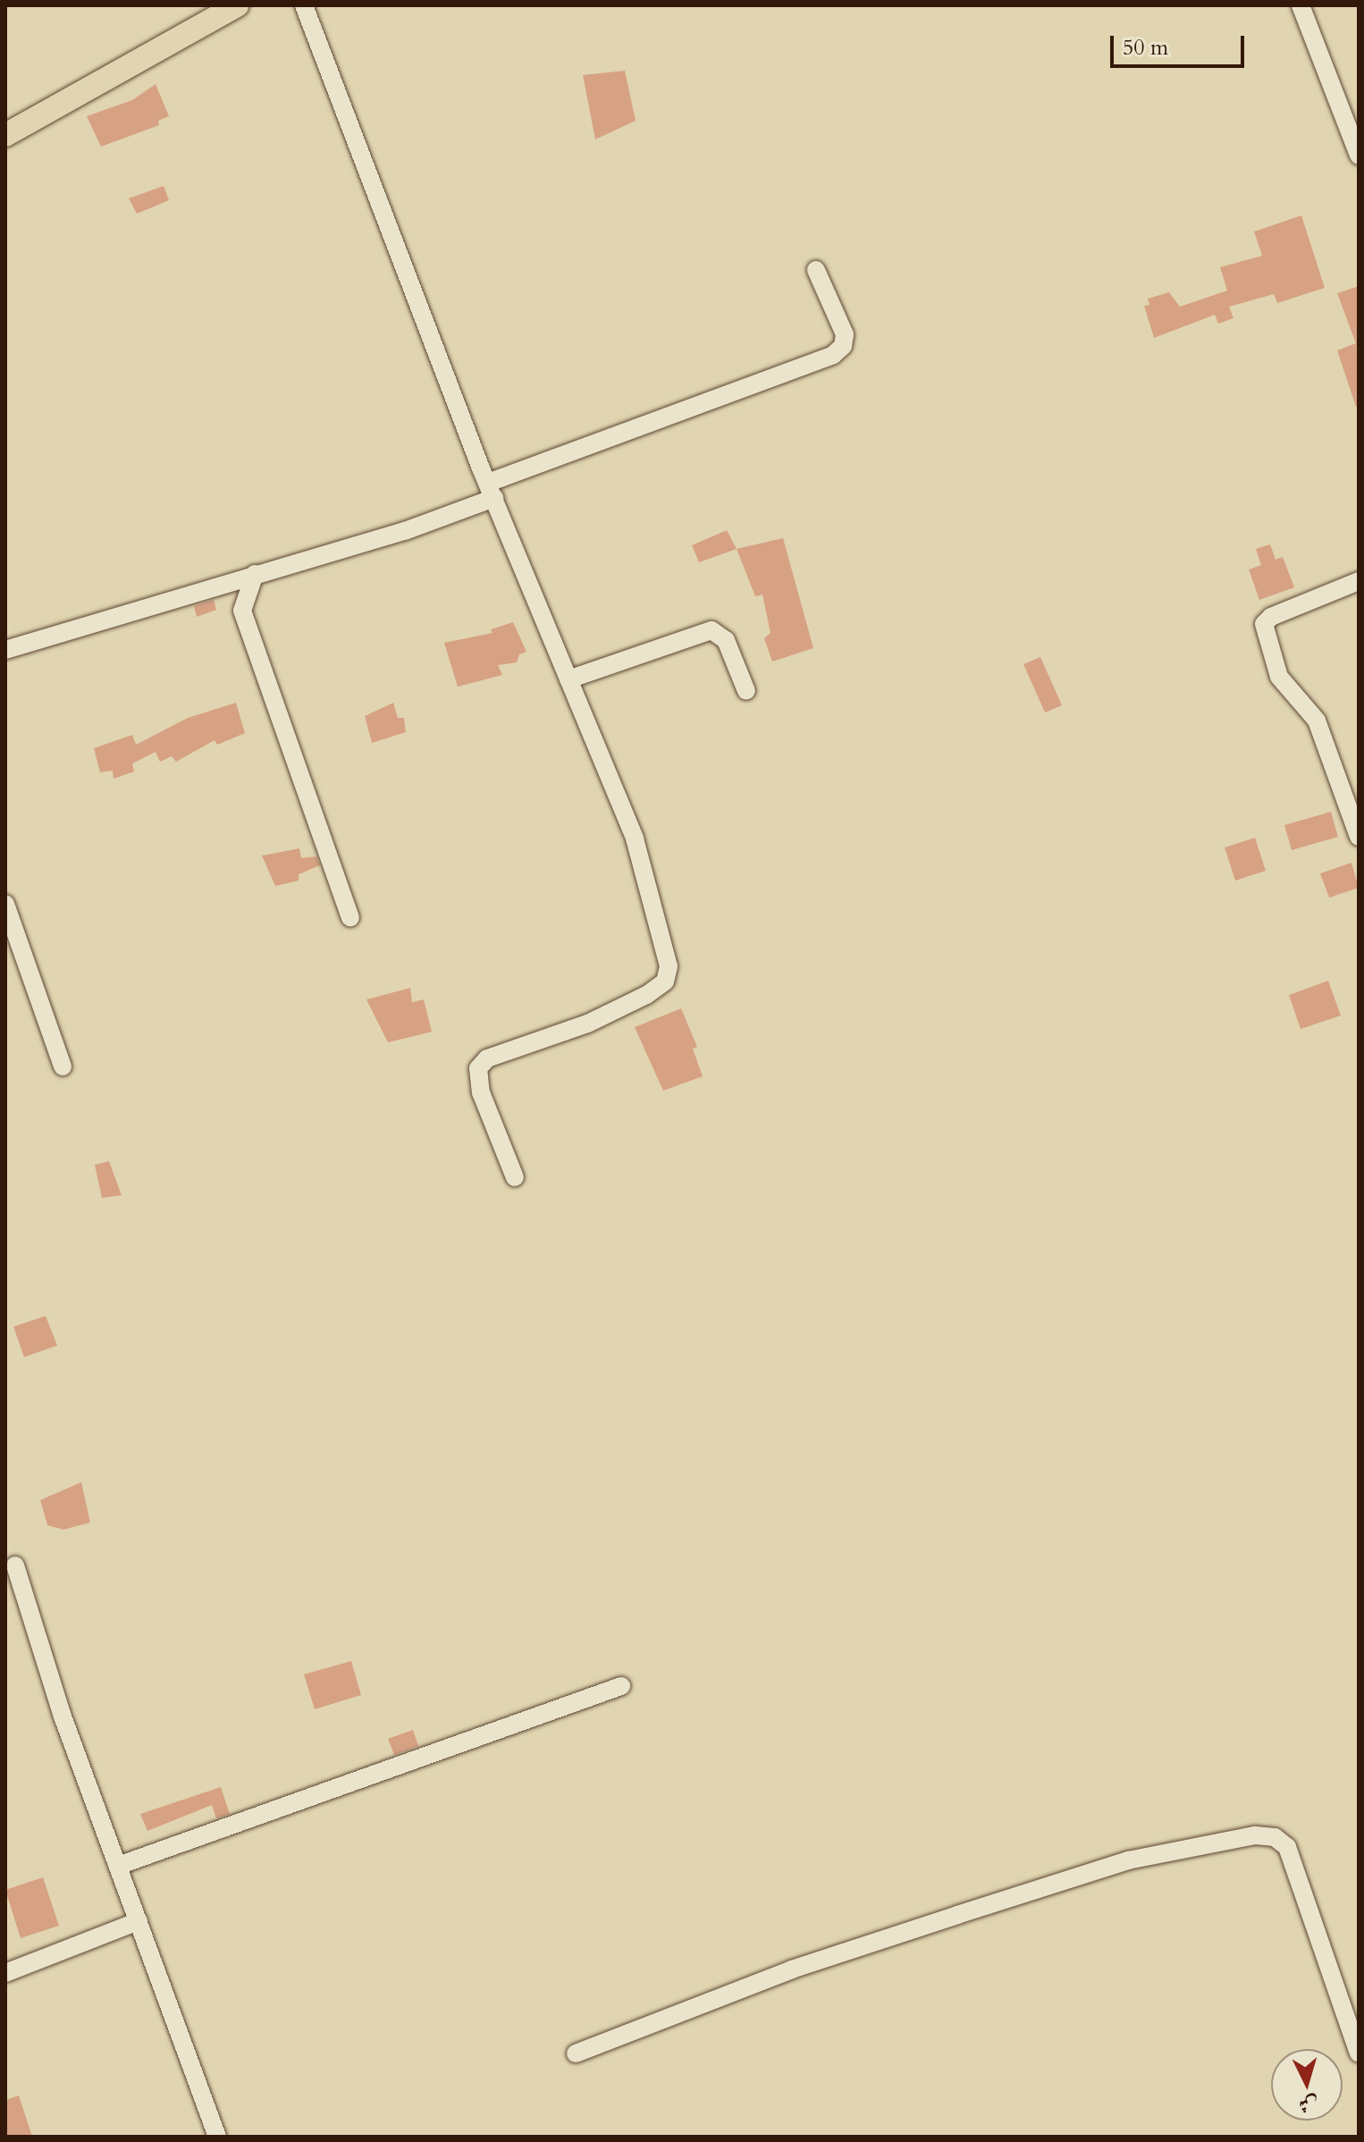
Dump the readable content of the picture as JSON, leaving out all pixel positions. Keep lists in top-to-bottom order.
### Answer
{
  "scale_bar": "50 m",
  "north": "bottom"
}
